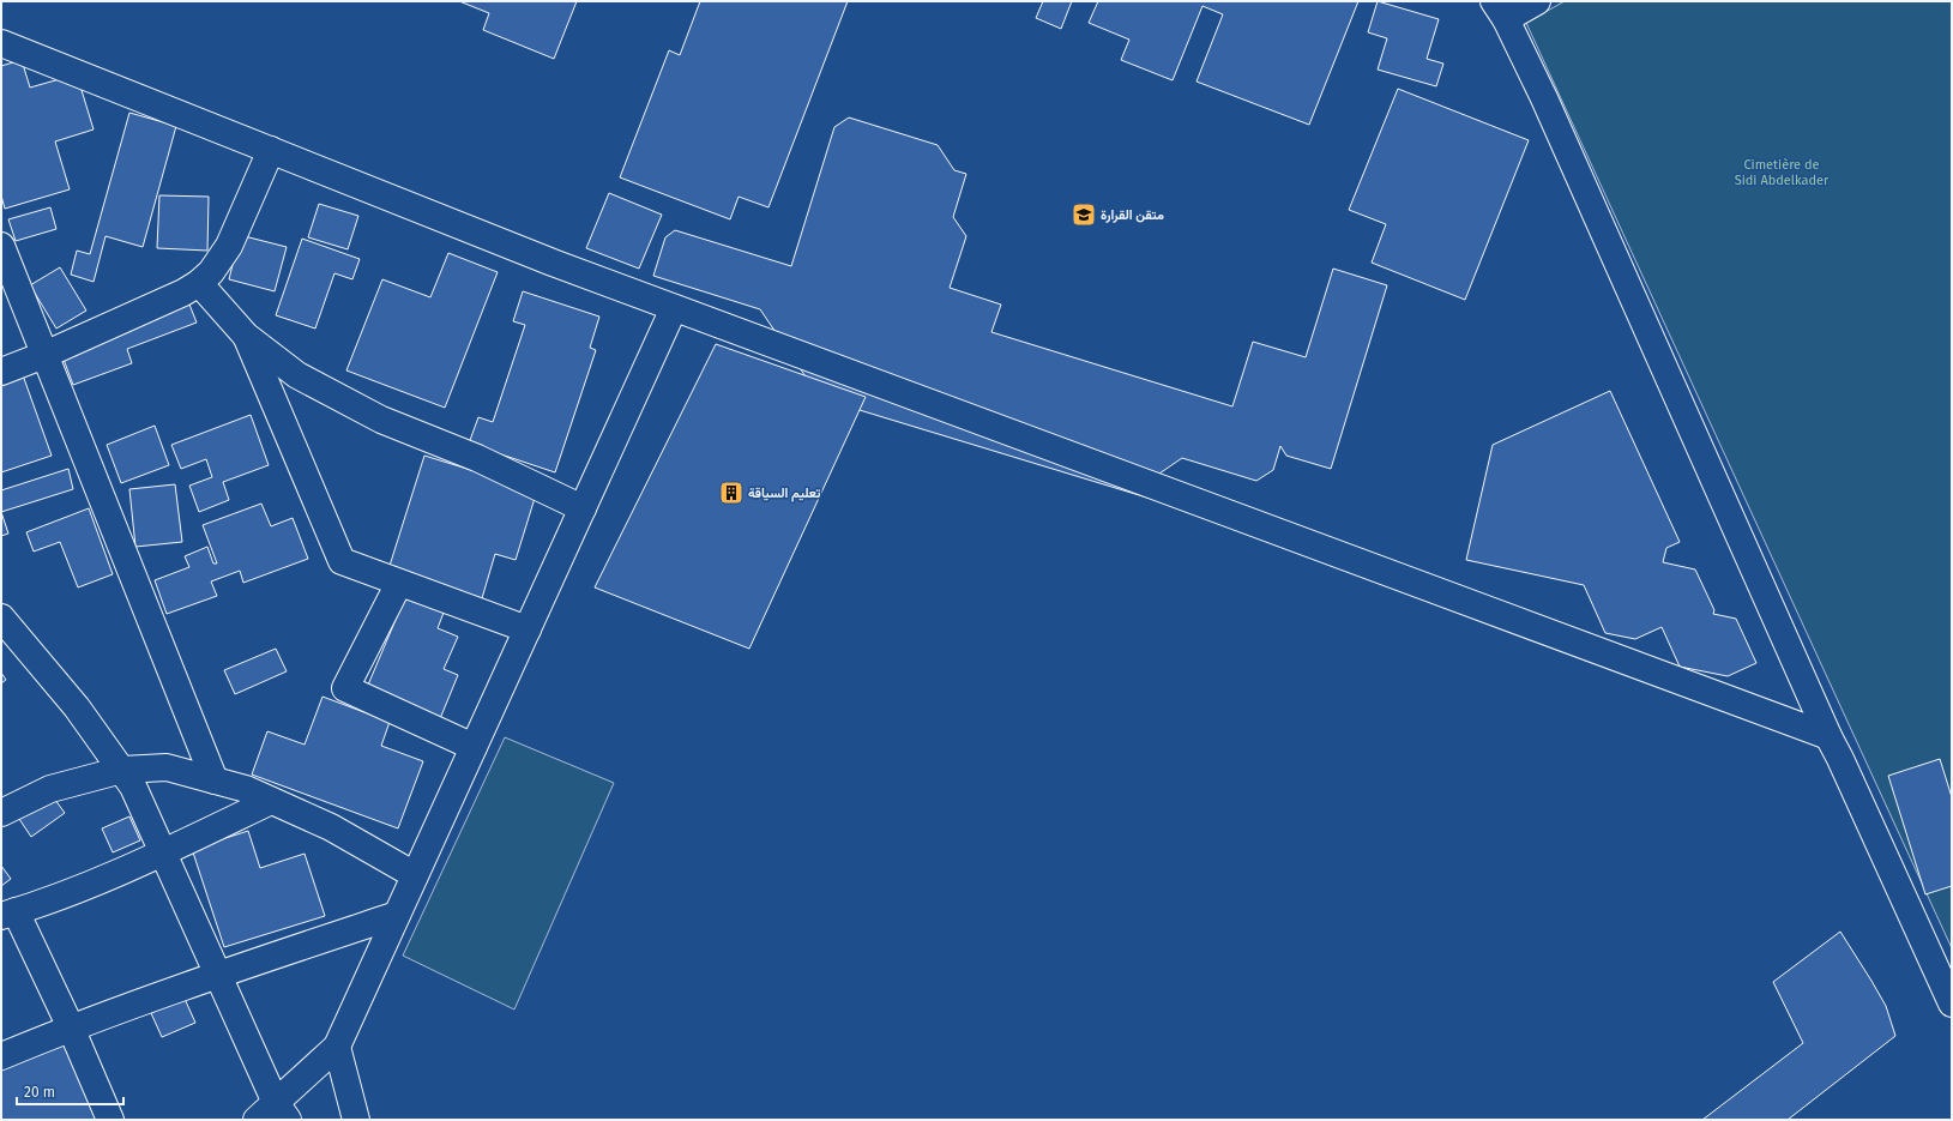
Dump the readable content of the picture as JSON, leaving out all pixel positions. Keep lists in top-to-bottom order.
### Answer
{
  "parks": ["Cimetière de Sidi Abdelkader"],
  "places": {
    "school or university": ["متقن القرارة"],
    "building": ["تعليم السياقة"]
  },
  "scale_bar": "20 m"
}
